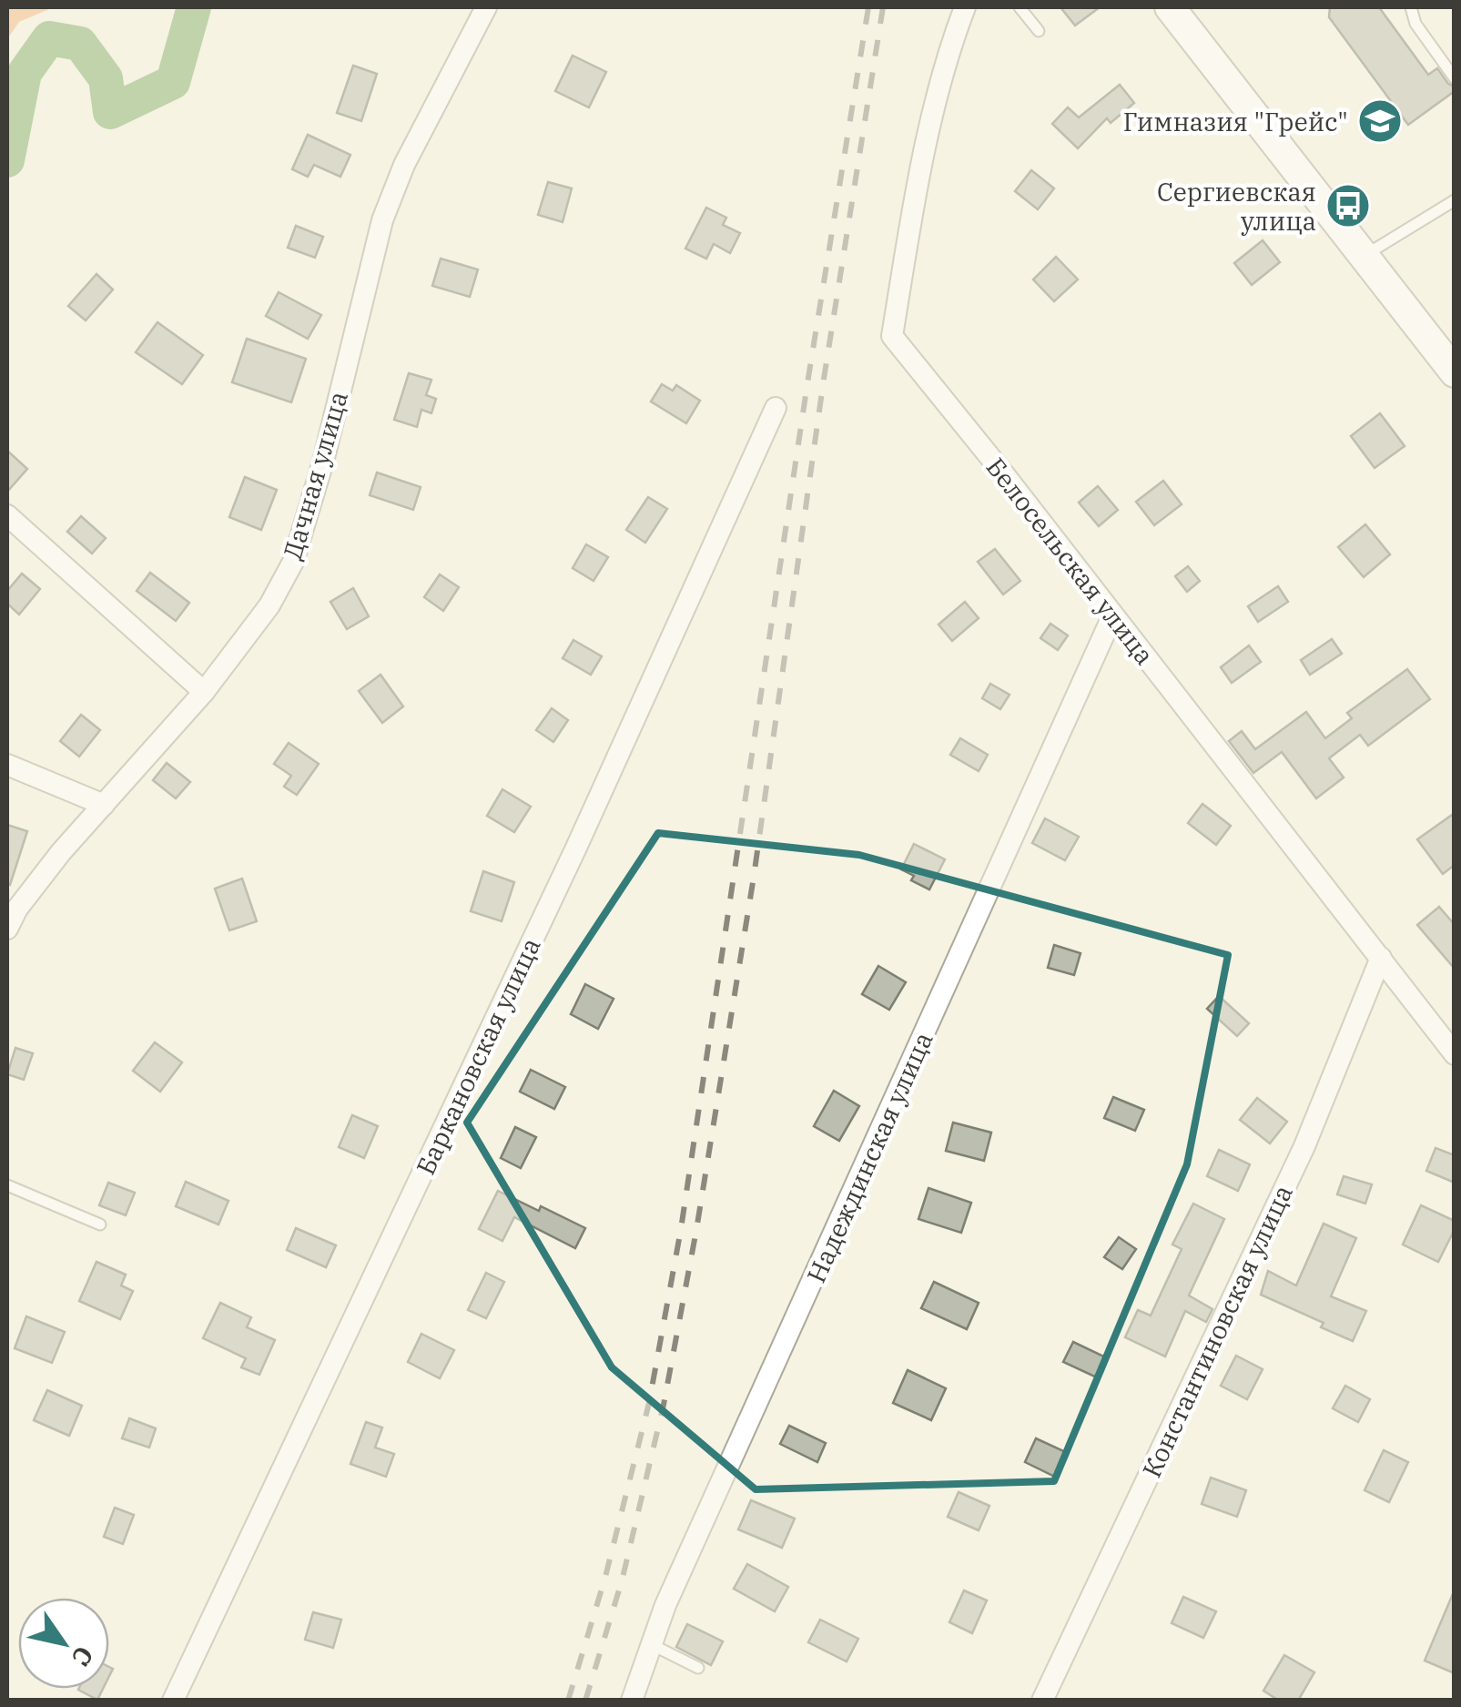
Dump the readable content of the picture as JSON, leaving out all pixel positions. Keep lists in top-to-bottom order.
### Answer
{
  "streets": {
    "street": [
      "Дачная улица",
      "Белосельская улица",
      "Баркановская улица",
      "Надеждинская улица",
      "Константиновская улица"
    ]
  },
  "crossings": [
    ["Белосельская улица", "Надеждинская улица"],
    ["Белосельская улица", "Константиновская улица"]
  ],
  "places": {
    "school or university": ["Гимназия \"Грейс\""],
    "bus stop": ["Сергиевская улица"]
  },
  "north": "bottom right"
}
